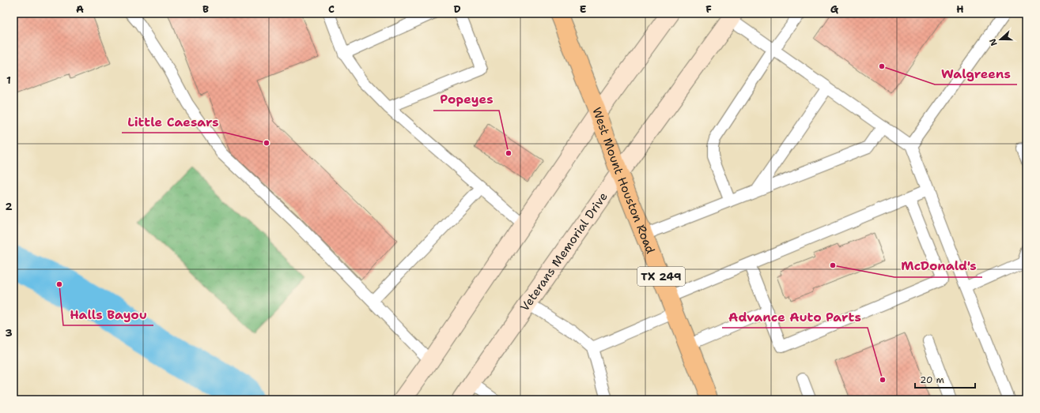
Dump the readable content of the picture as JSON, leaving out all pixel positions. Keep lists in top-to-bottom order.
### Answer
{
  "streets": {
    "main road": ["West Mount Houston Road", "Veterans Memorial Drive", "TX 249"]
  },
  "crossings": [
    ["West Mount Houston Road", "Veterans Memorial Drive"]
  ],
  "places": [
    "Walgreens",
    "Little Caesars",
    "Popeyes",
    "McDonald's",
    "Halls Bayou",
    "Advance Auto Parts"
  ],
  "scale_bar": "20 m",
  "north": "left",
  "grid": {
    "columns": [
      "A",
      "B",
      "C",
      "D",
      "E",
      "F",
      "G",
      "H"
    ],
    "rows": ["1", "2", "3"]
  }
}
